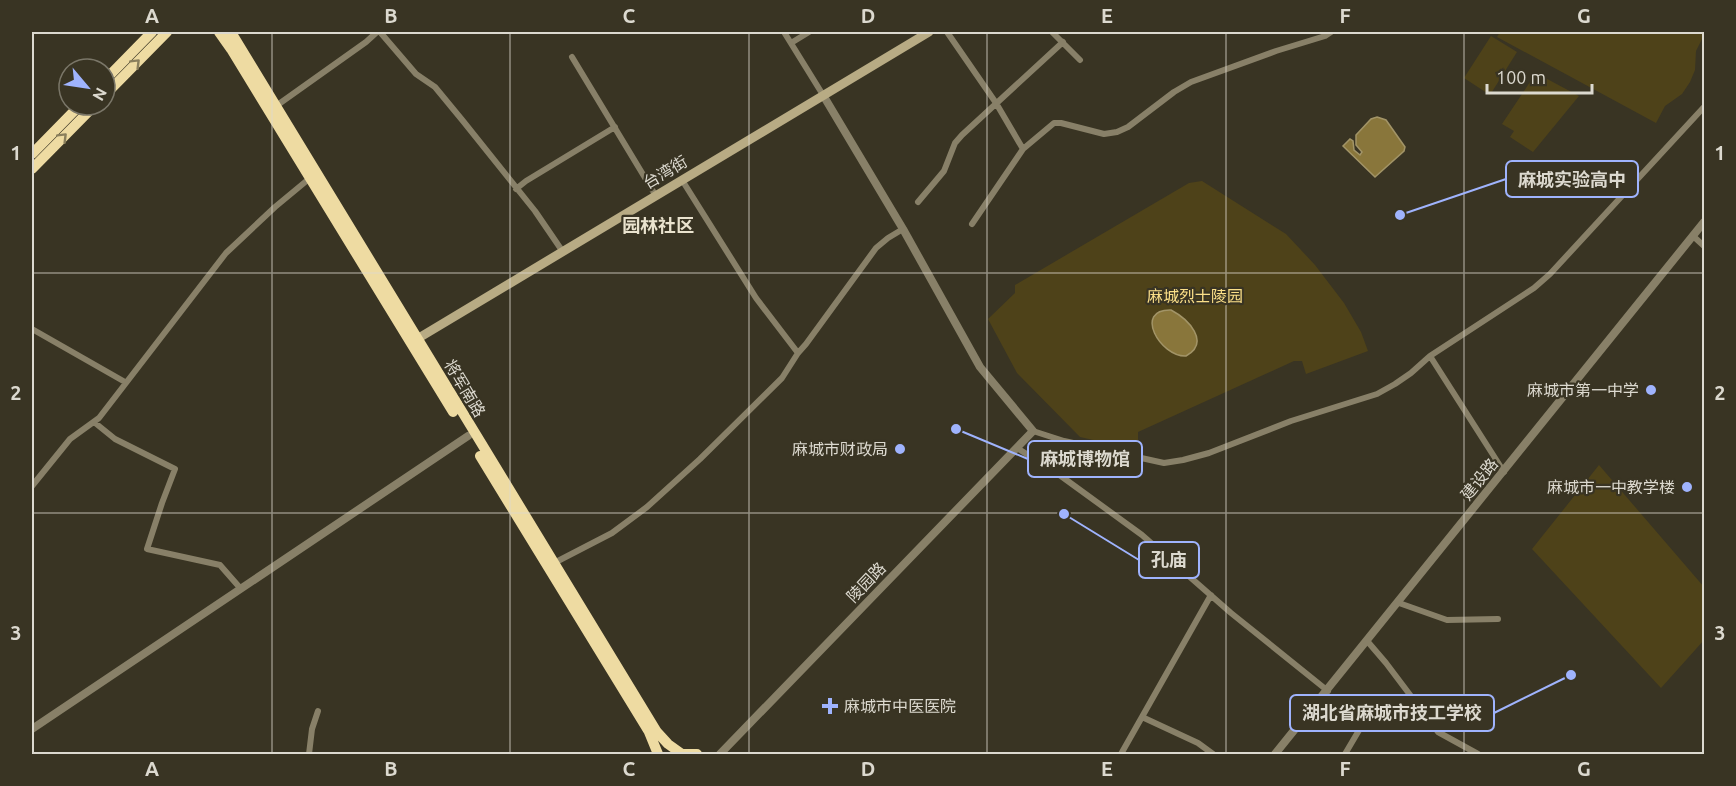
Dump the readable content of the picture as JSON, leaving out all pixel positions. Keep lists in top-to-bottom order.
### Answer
{
  "streets": {
    "highway": ["将军南路"],
    "main road": ["台湾街"],
    "street": ["建设路", "陵园路"]
  },
  "crossings": [
    ["台湾街", "将军南路"]
  ],
  "districts": ["园林社区"],
  "parks": ["麻城烈士陵园"],
  "places": {
    "other": [
      "麻城实验高中",
      "麻城市第一中学",
      "麻城博物馆",
      "麻城市财政局",
      "麻城市一中教学楼",
      "孔庙",
      "湖北省麻城市技工学校"
    ],
    "health": ["麻城市中医医院"]
  },
  "scale_bar": "100 m",
  "north": "bottom right",
  "grid": {
    "columns": [
      "A",
      "B",
      "C",
      "D",
      "E",
      "F",
      "G"
    ],
    "rows": ["1", "2", "3"]
  }
}
